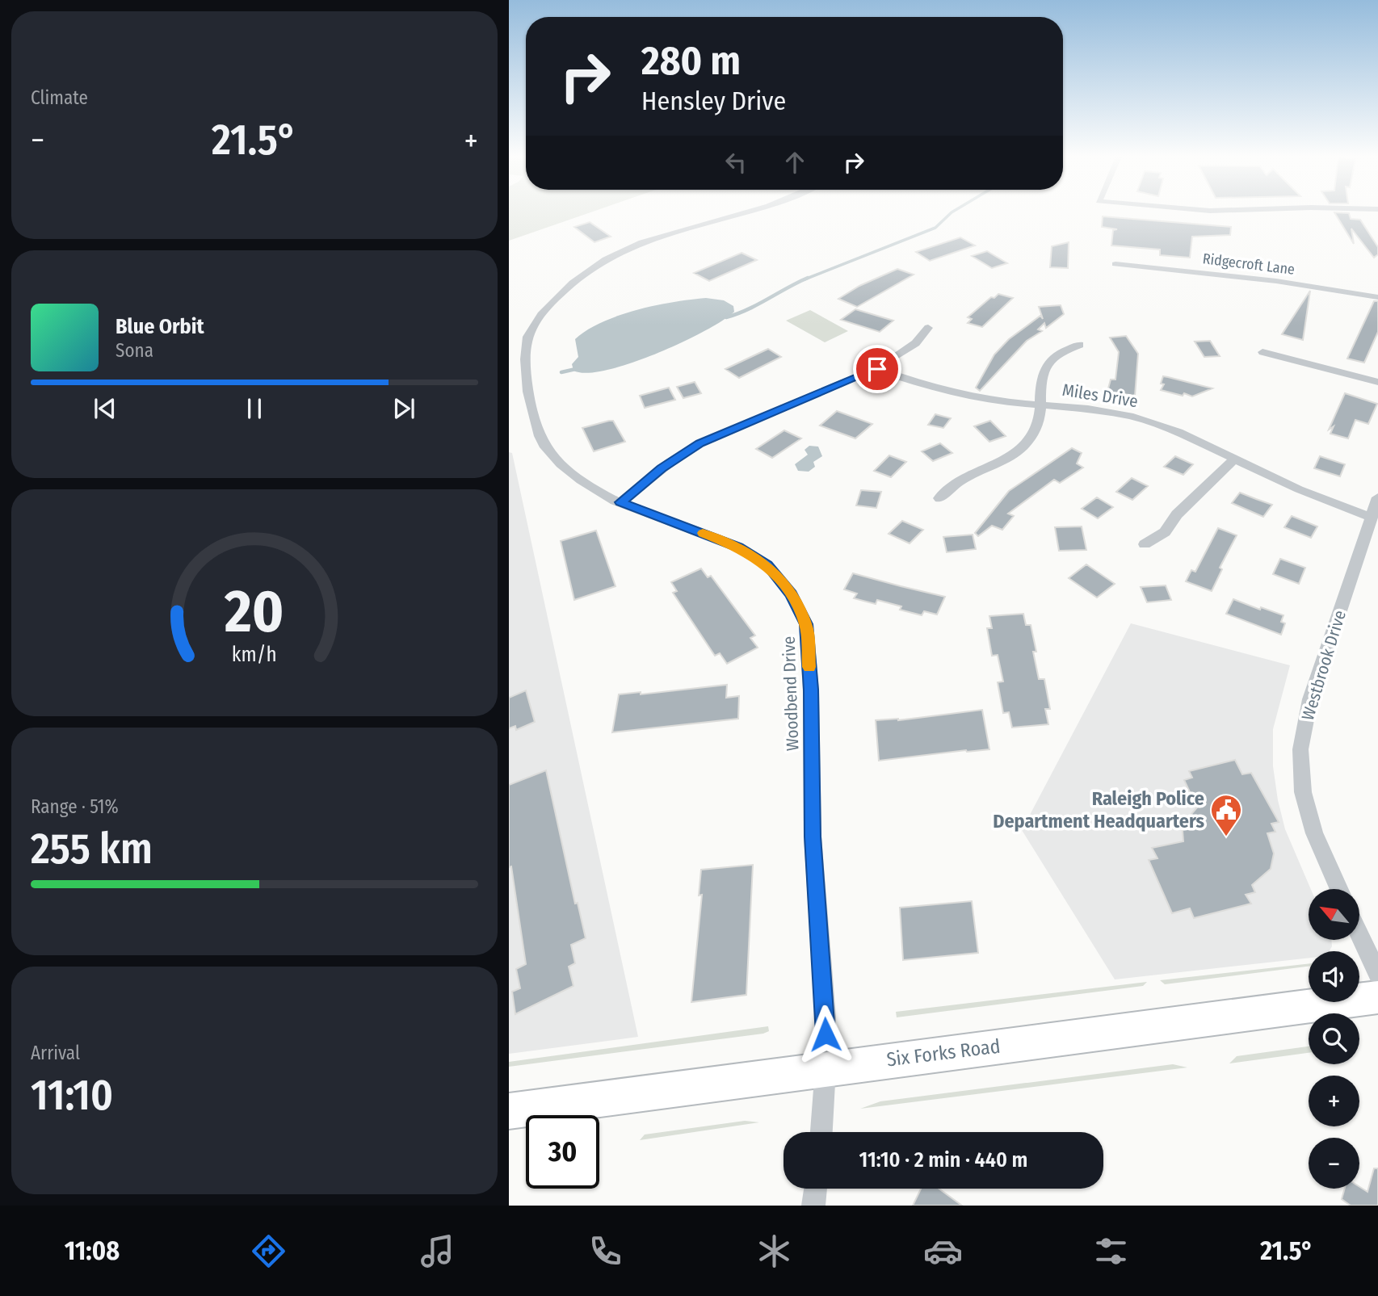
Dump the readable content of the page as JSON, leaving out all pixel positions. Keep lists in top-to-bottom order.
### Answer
{
  "streets": {
    "main road": ["Six Forks Road"],
    "street": [
      "Ridgecroft Lane",
      "Miles Drive",
      "Westbrook Drive",
      "Woodbend Drive"
    ]
  },
  "crossings": [
    ["Miles Drive", "Westbrook Drive"],
    ["Woodbend Drive", "Six Forks Road"]
  ],
  "places": {
    "public building": ["Raleigh Police Department Headquarters"]
  },
  "north": "top left",
  "page": {
    "tile": [
      "Climate",
      ["Range · 51%", "255 km"],
      ["Arrival", "11:10"]
    ],
    "turn": ["280 m", "Hensley Drive"],
    "heat": ["−", "21.5°", "+"],
    "song": ["Blue Orbit", "Sona"],
    "map_buttons": ["+", "−"],
    "limit": "30",
    "trip": "11:10 · 2 min · 440 m",
    "tabs": ["11:08", "21.5°"],
    "gauge": ["20", "km/h"]
  }
}
